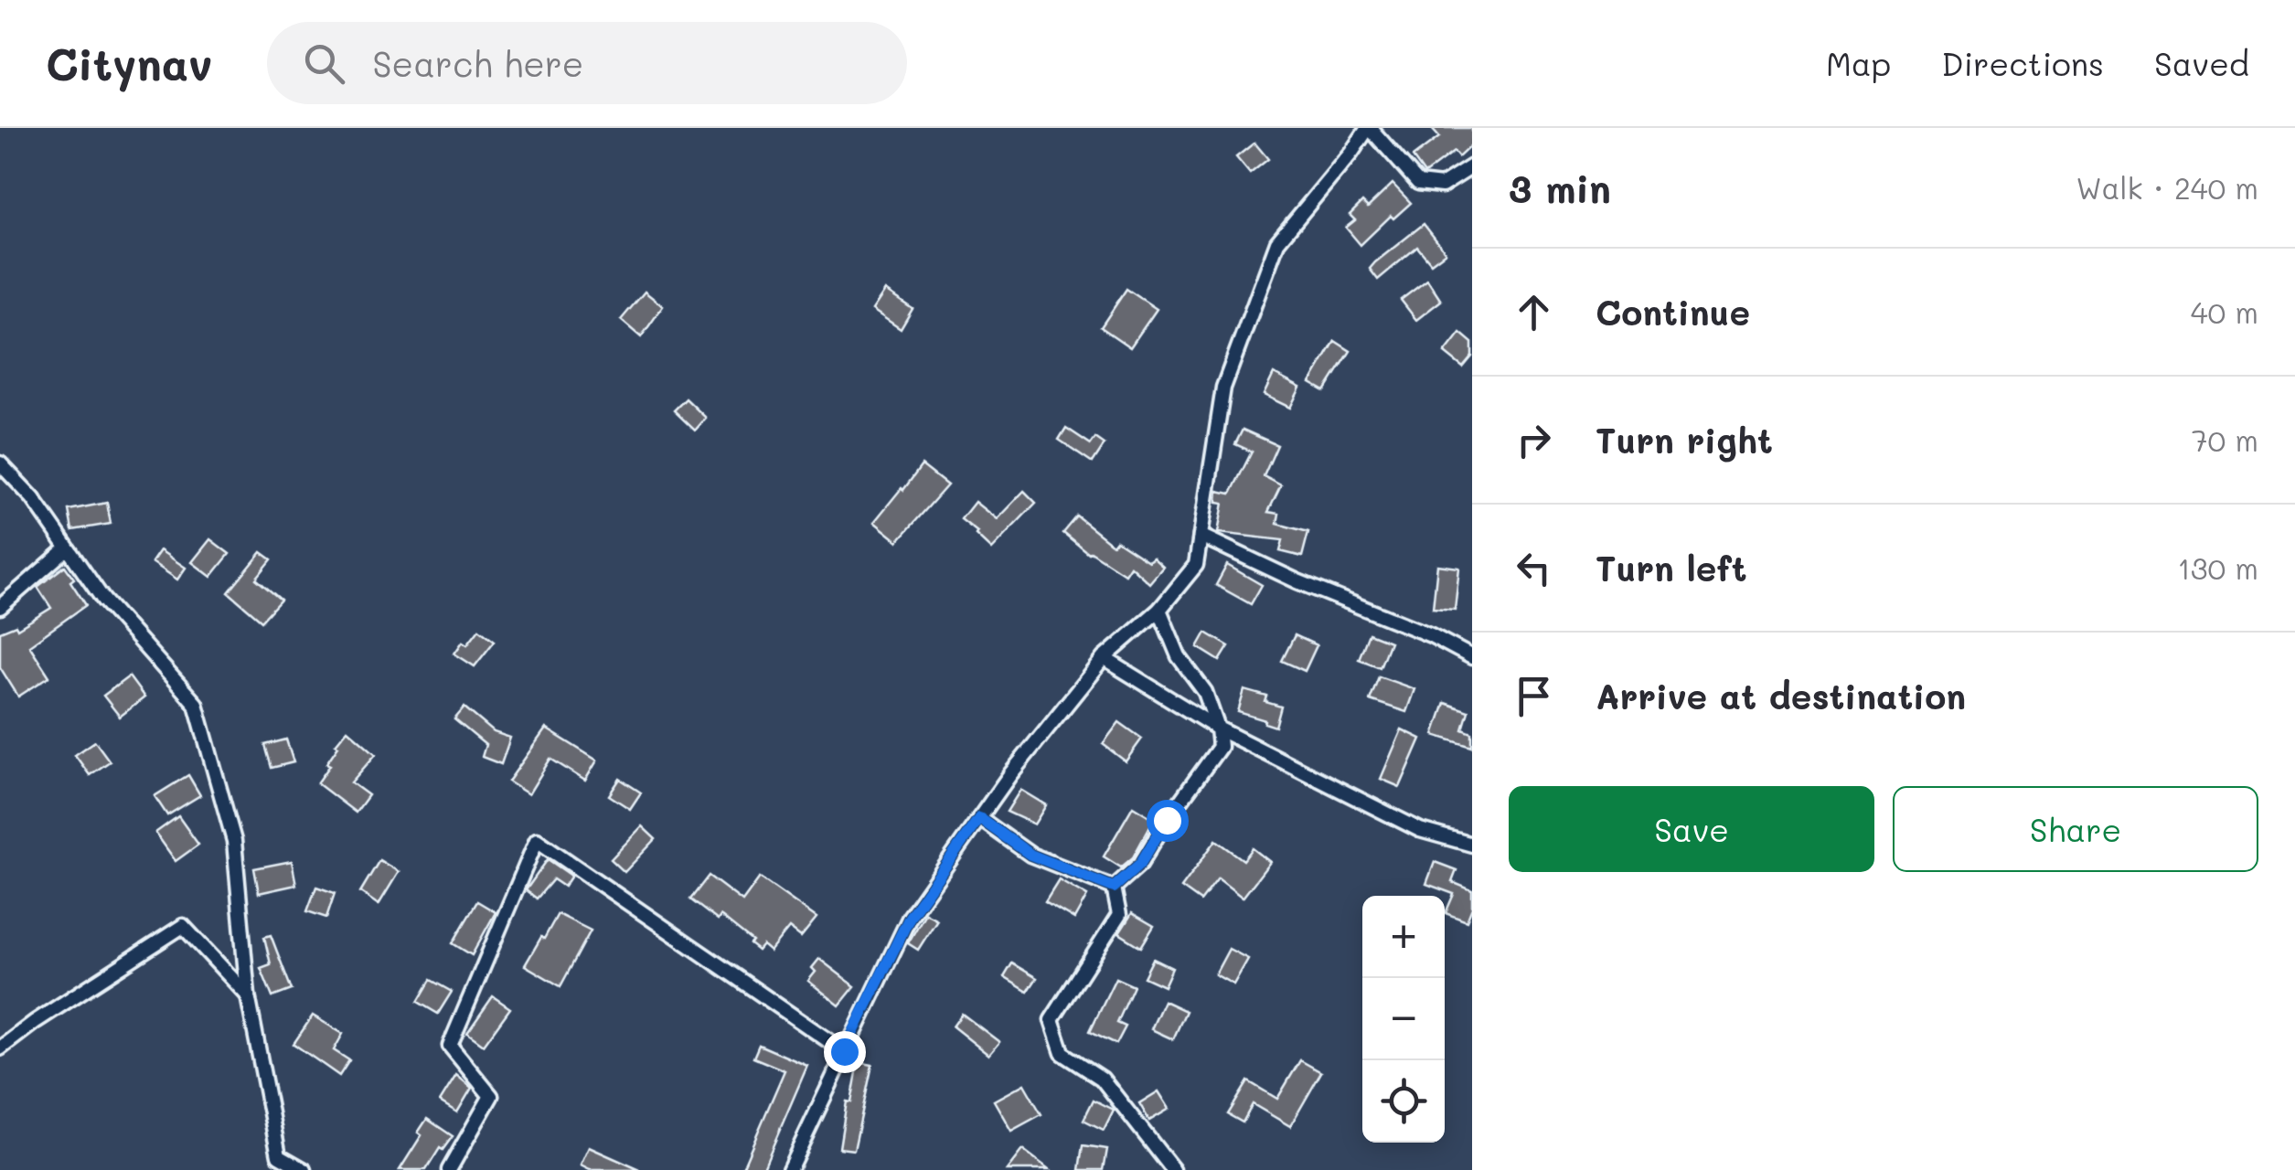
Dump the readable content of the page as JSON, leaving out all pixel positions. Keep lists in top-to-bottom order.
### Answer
{
  "page": {
    "header": "Citynav",
    "search": "Search here",
    "nav": ["Map", "Directions", "Saved"],
    "heading": ["3 min", "Walk · 240 m"],
    "list": [
      ["Continue", "40 m"],
      ["Turn right", "70 m"],
      ["Turn left", "130 m"],
      "Arrive at destination"
    ],
    "buttons": ["Save", "Share"],
    "map_buttons": ["+", "−"]
  }
}
